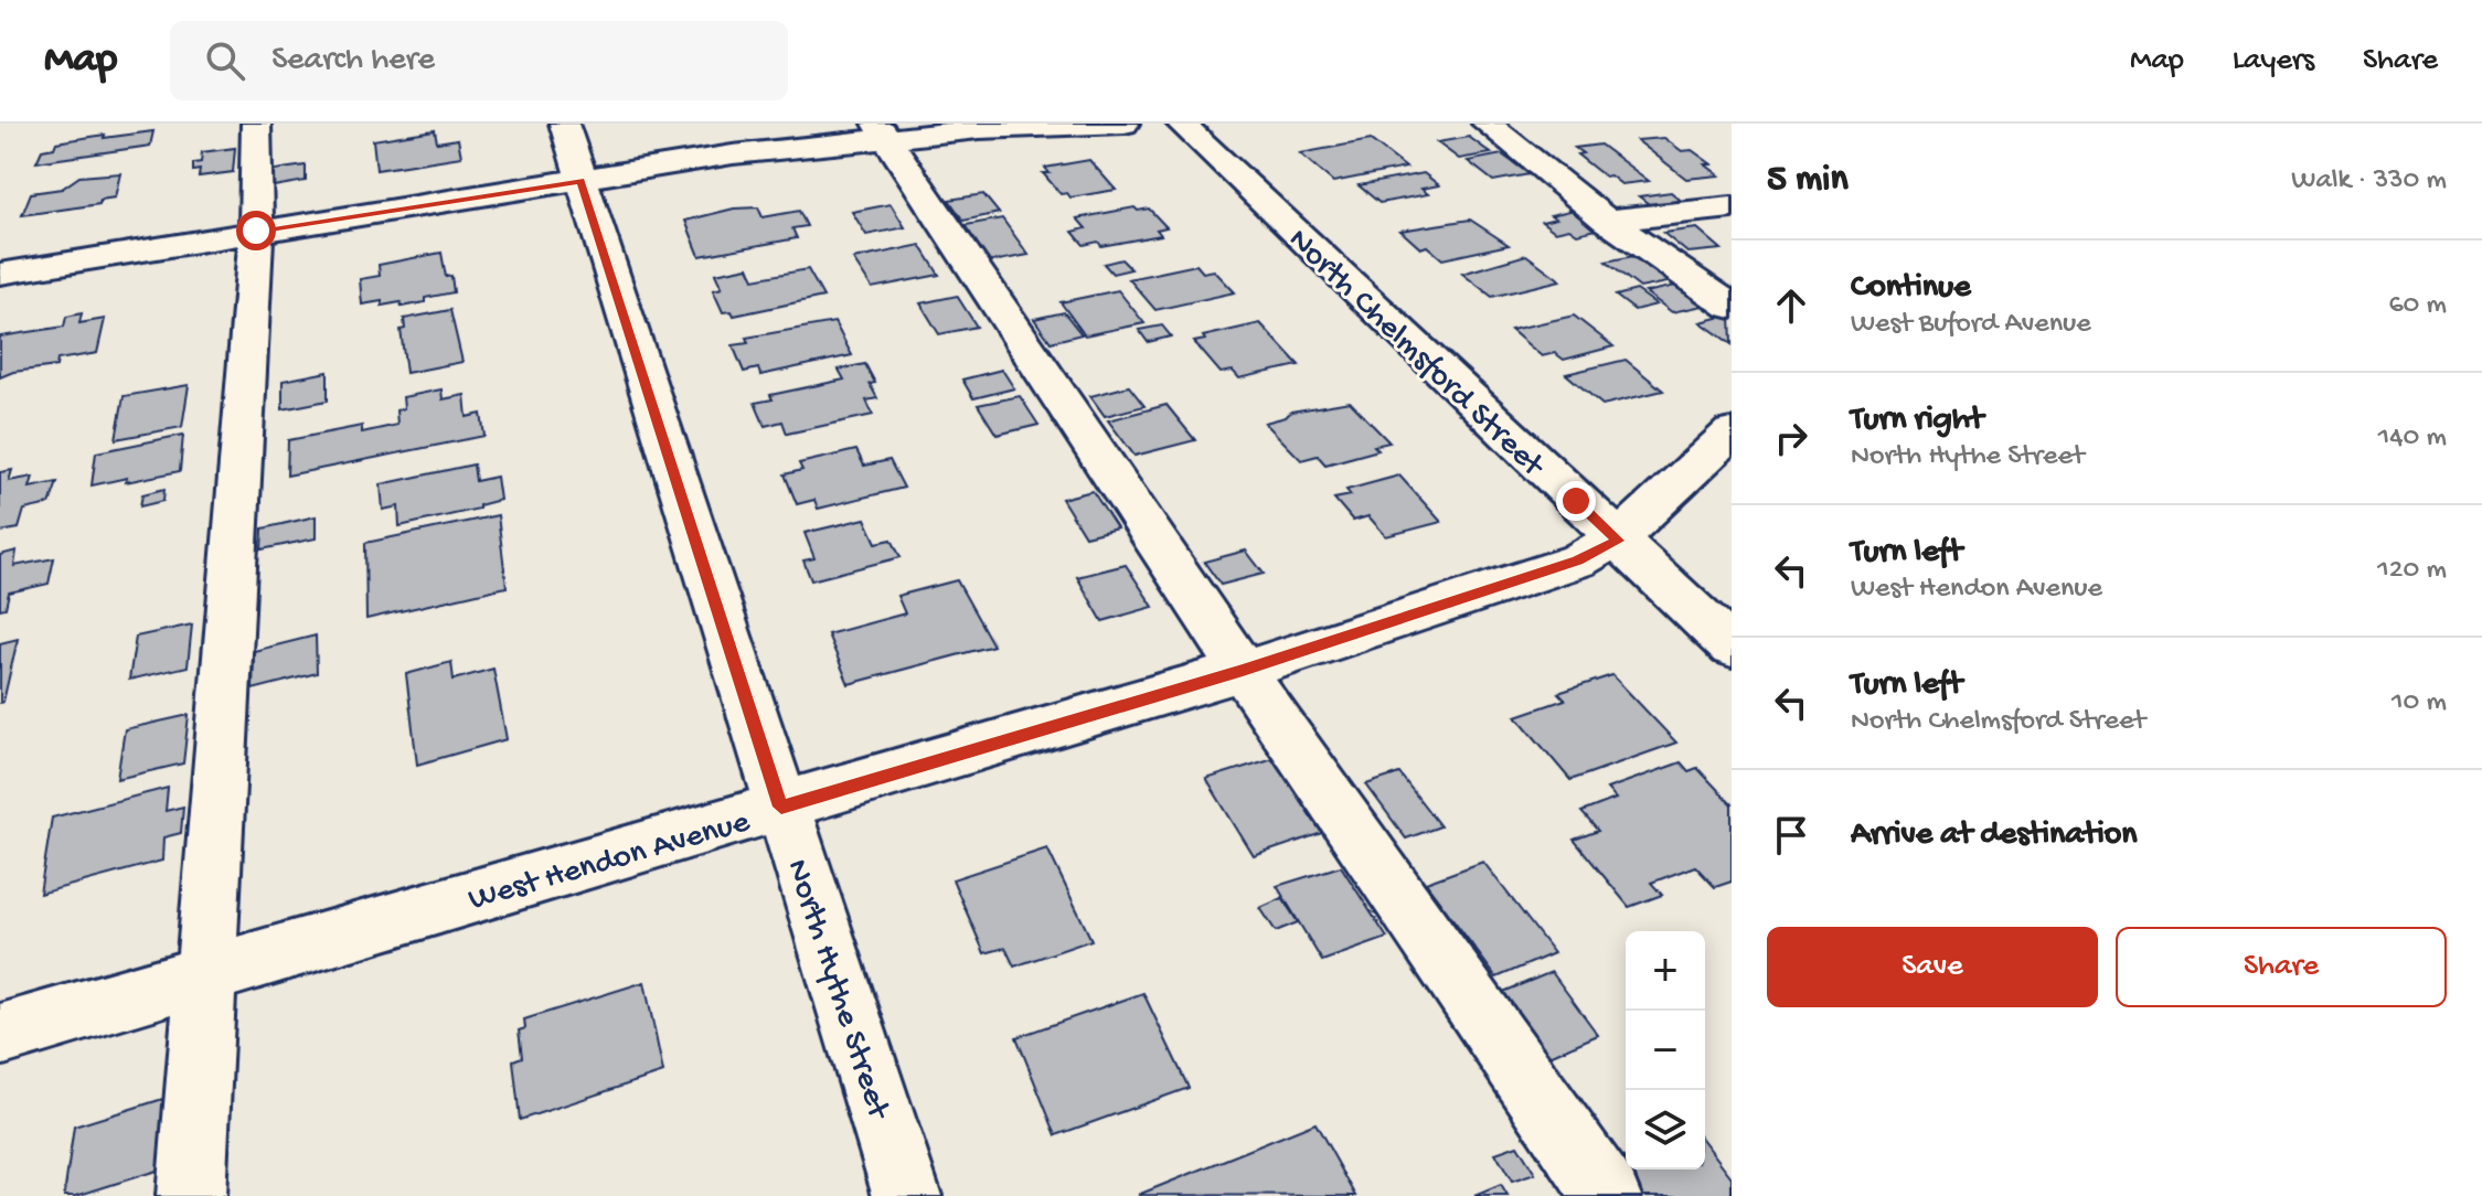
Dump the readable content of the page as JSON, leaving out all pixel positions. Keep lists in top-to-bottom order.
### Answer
{
  "streets": {
    "street": ["North Chelmsford Street", "West Hendon Avenue", "North Hythe Street"]
  },
  "crossings": [
    ["North Chelmsford Street", "West Hendon Avenue"],
    ["West Hendon Avenue", "North Hythe Street"]
  ],
  "page": {
    "header": "Map",
    "search": "Search here",
    "nav": ["Map", "Layers", "Share"],
    "heading": ["5 min", "Walk · 330 m"],
    "list": [
      ["Continue", "West Buford Avenue", "60 m"],
      ["Turn right", "North Hythe Street", "140 m"],
      ["Turn left", "West Hendon Avenue", "120 m"],
      ["Turn left", "North Chelmsford Street", "10 m"],
      "Arrive at destination"
    ],
    "buttons": ["Save", "Share"],
    "map_buttons": ["+", "−"]
  }
}
